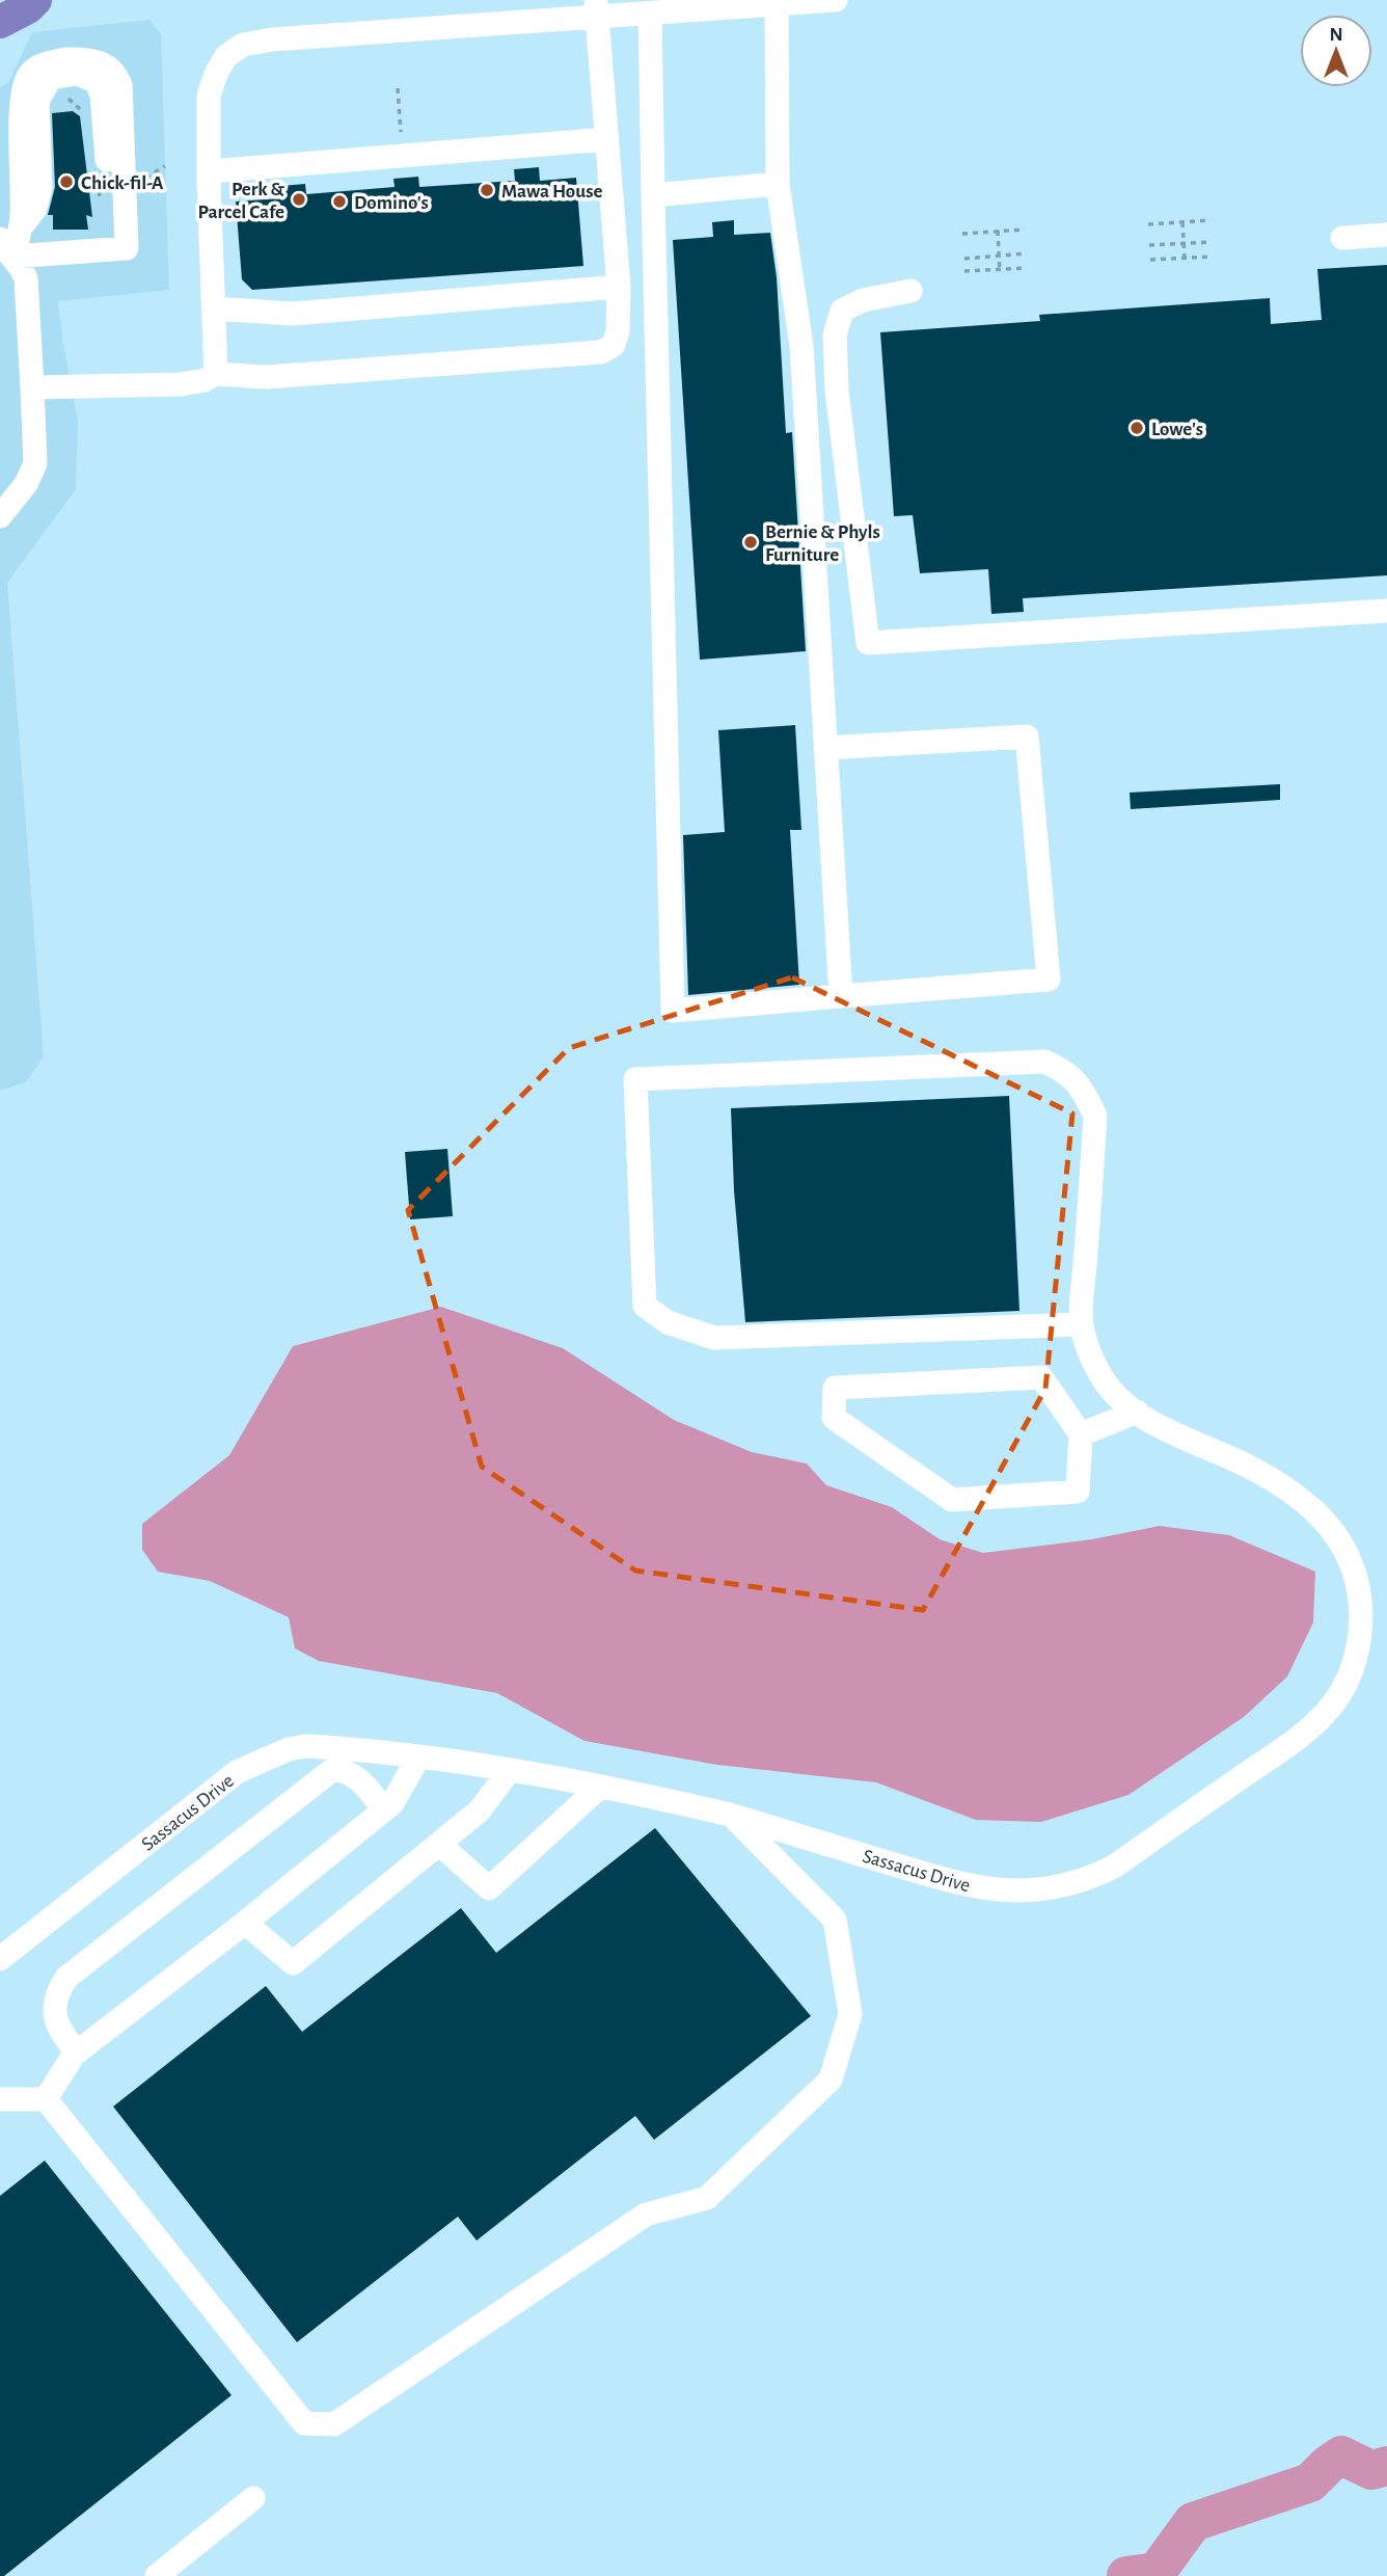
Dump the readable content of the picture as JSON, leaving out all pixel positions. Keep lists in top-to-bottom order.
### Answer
{
  "streets": {
    "street": ["Sassacus Drive"]
  },
  "places": [
    "Chick-fil-A",
    "Mawa House",
    "Perk & Parcel Cafe",
    "Domino's",
    "Lowe's",
    "Bernie & Phyls Furniture"
  ],
  "north": "top"
}
